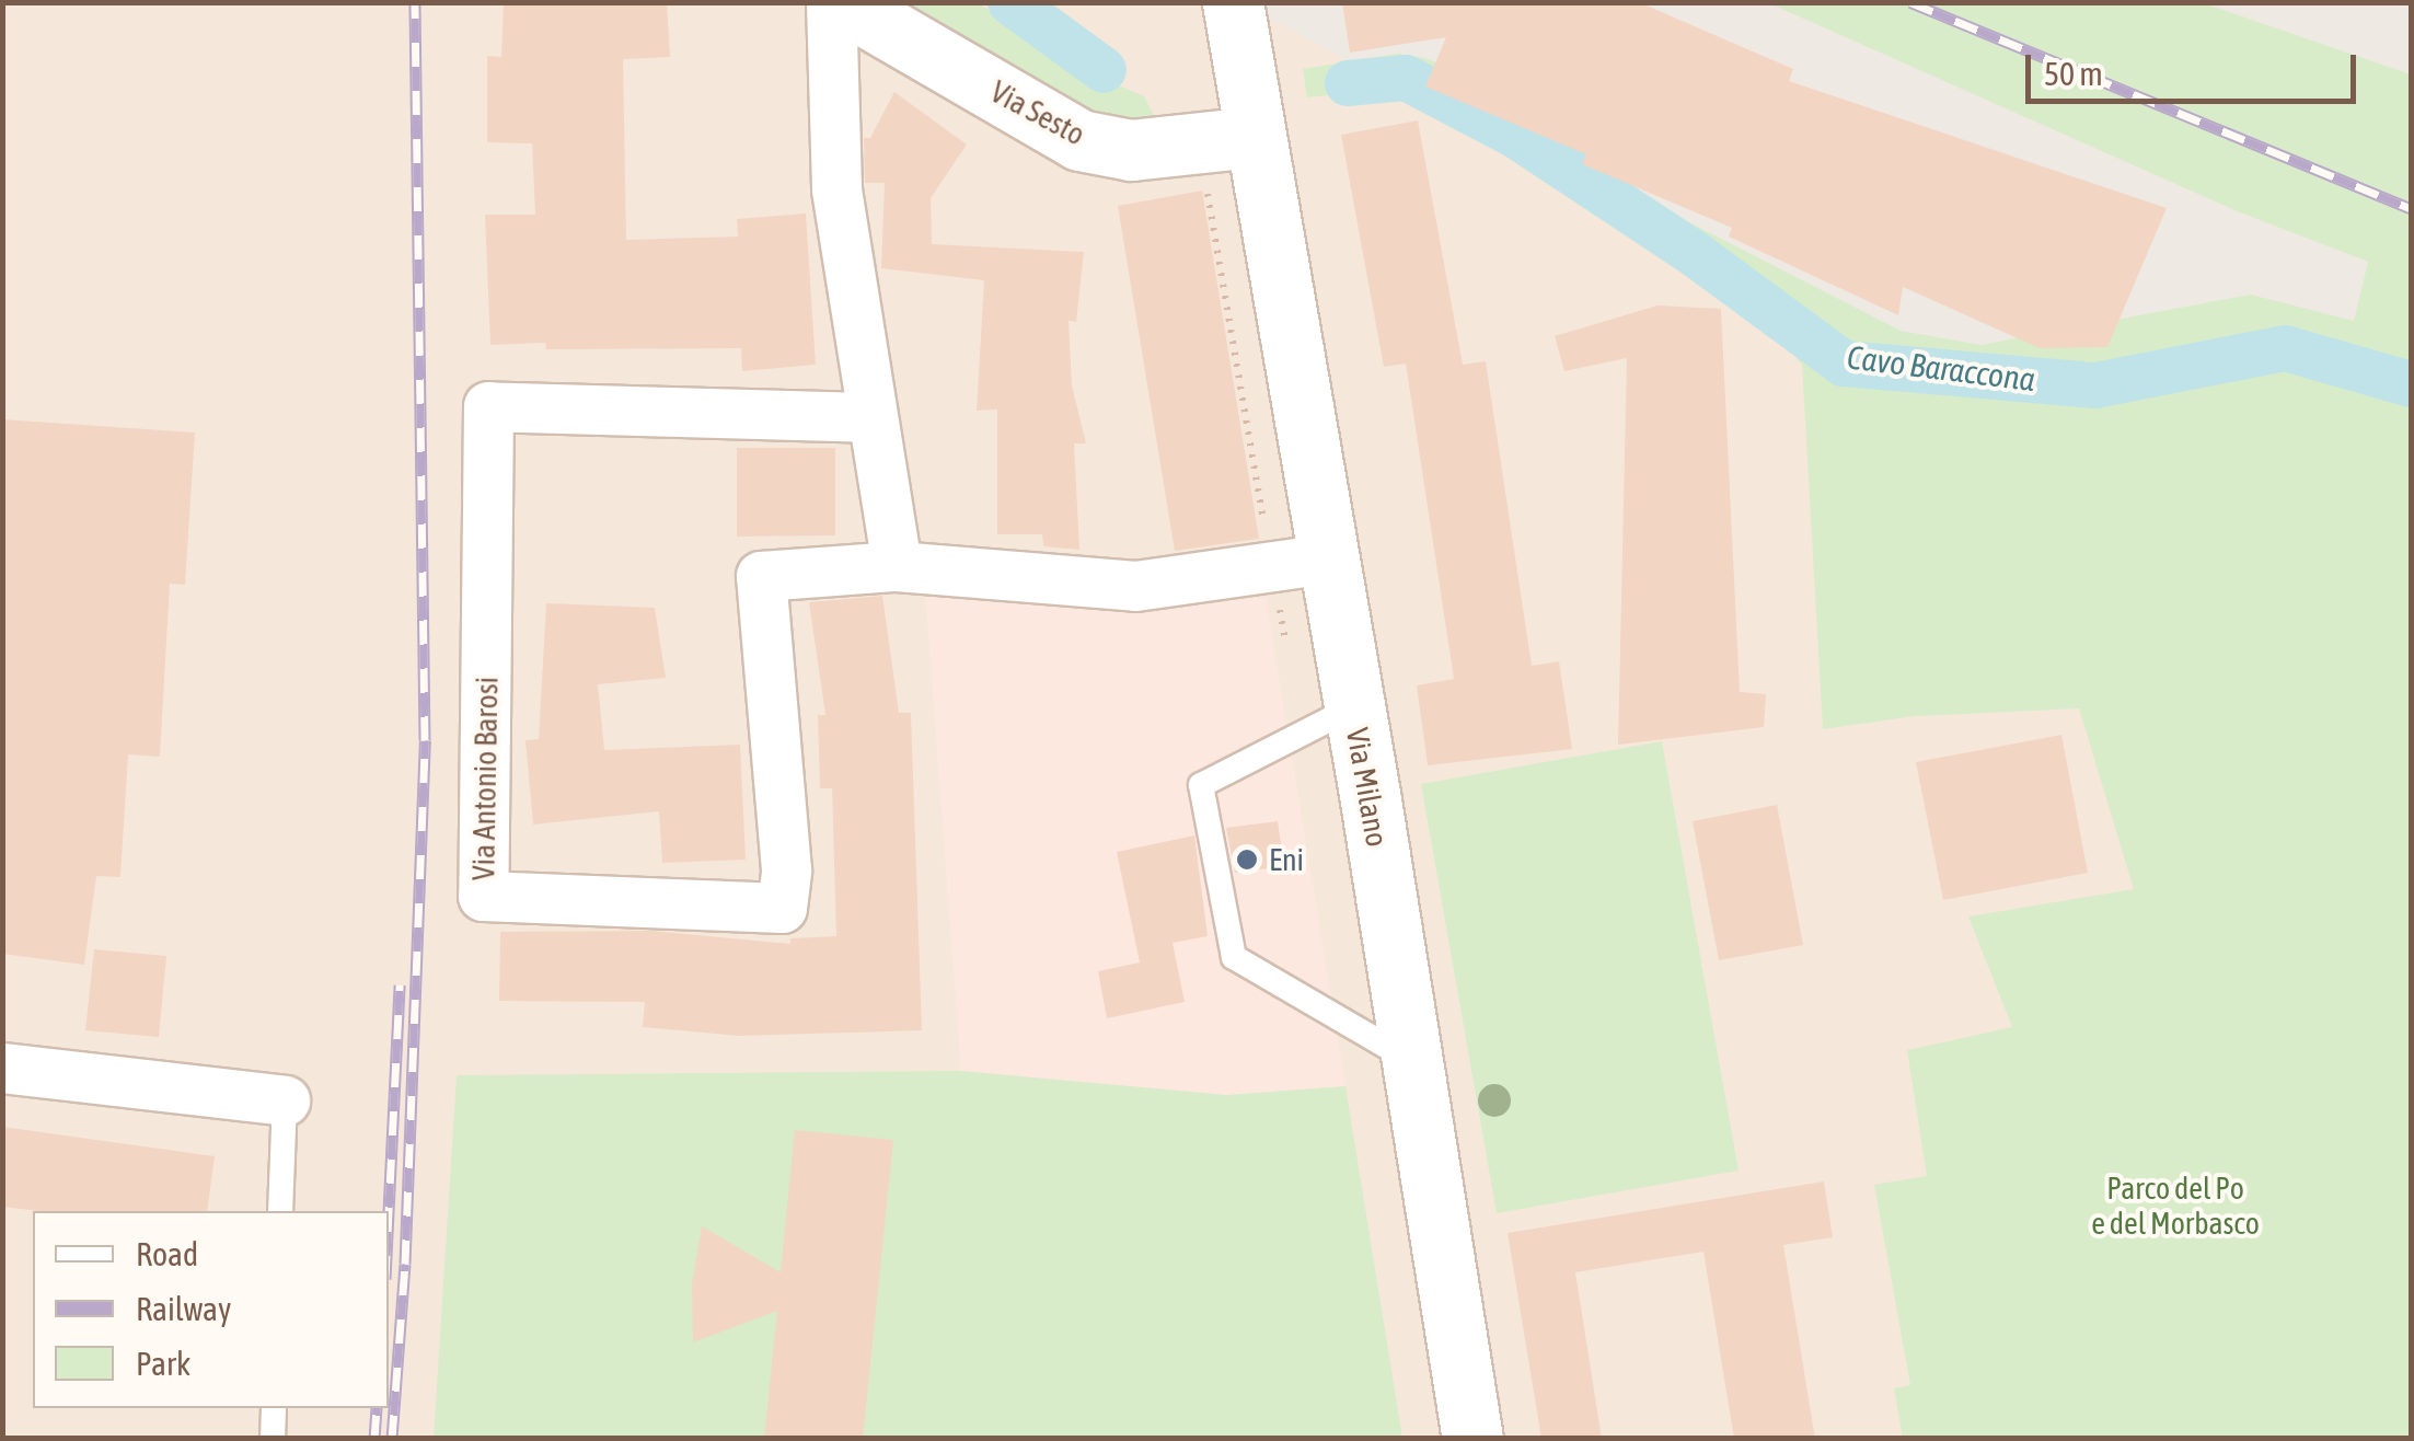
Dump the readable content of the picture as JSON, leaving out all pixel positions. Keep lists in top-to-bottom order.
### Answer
{
  "streets": {
    "main road": ["Via Sesto", "Via Milano"],
    "street": ["Via Antonio Barosi"]
  },
  "crossings": [
    ["Via Sesto", "Via Milano"],
    ["Via Antonio Barosi", "Via Milano"]
  ],
  "water": ["Cavo Baraccona"],
  "parks": ["Parco del Po e del Morbasco"],
  "places": ["Eni"],
  "legend": ["Road", "Railway", "Park"],
  "scale_bar": "50 m"
}
